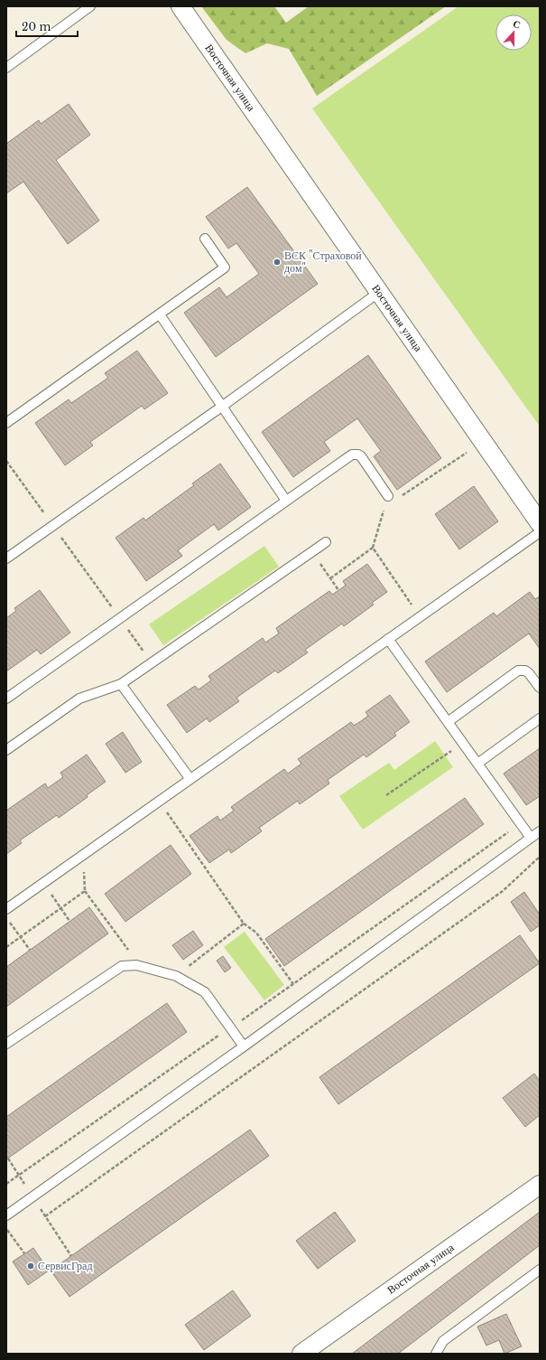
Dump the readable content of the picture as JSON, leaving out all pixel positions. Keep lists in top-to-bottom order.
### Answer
{
  "streets": {
    "street": ["Восточная улица"]
  },
  "places": ["ВСК \"Страховой дом\"", "СервисГрад"],
  "scale_bar": "20 m",
  "north": "top"
}
